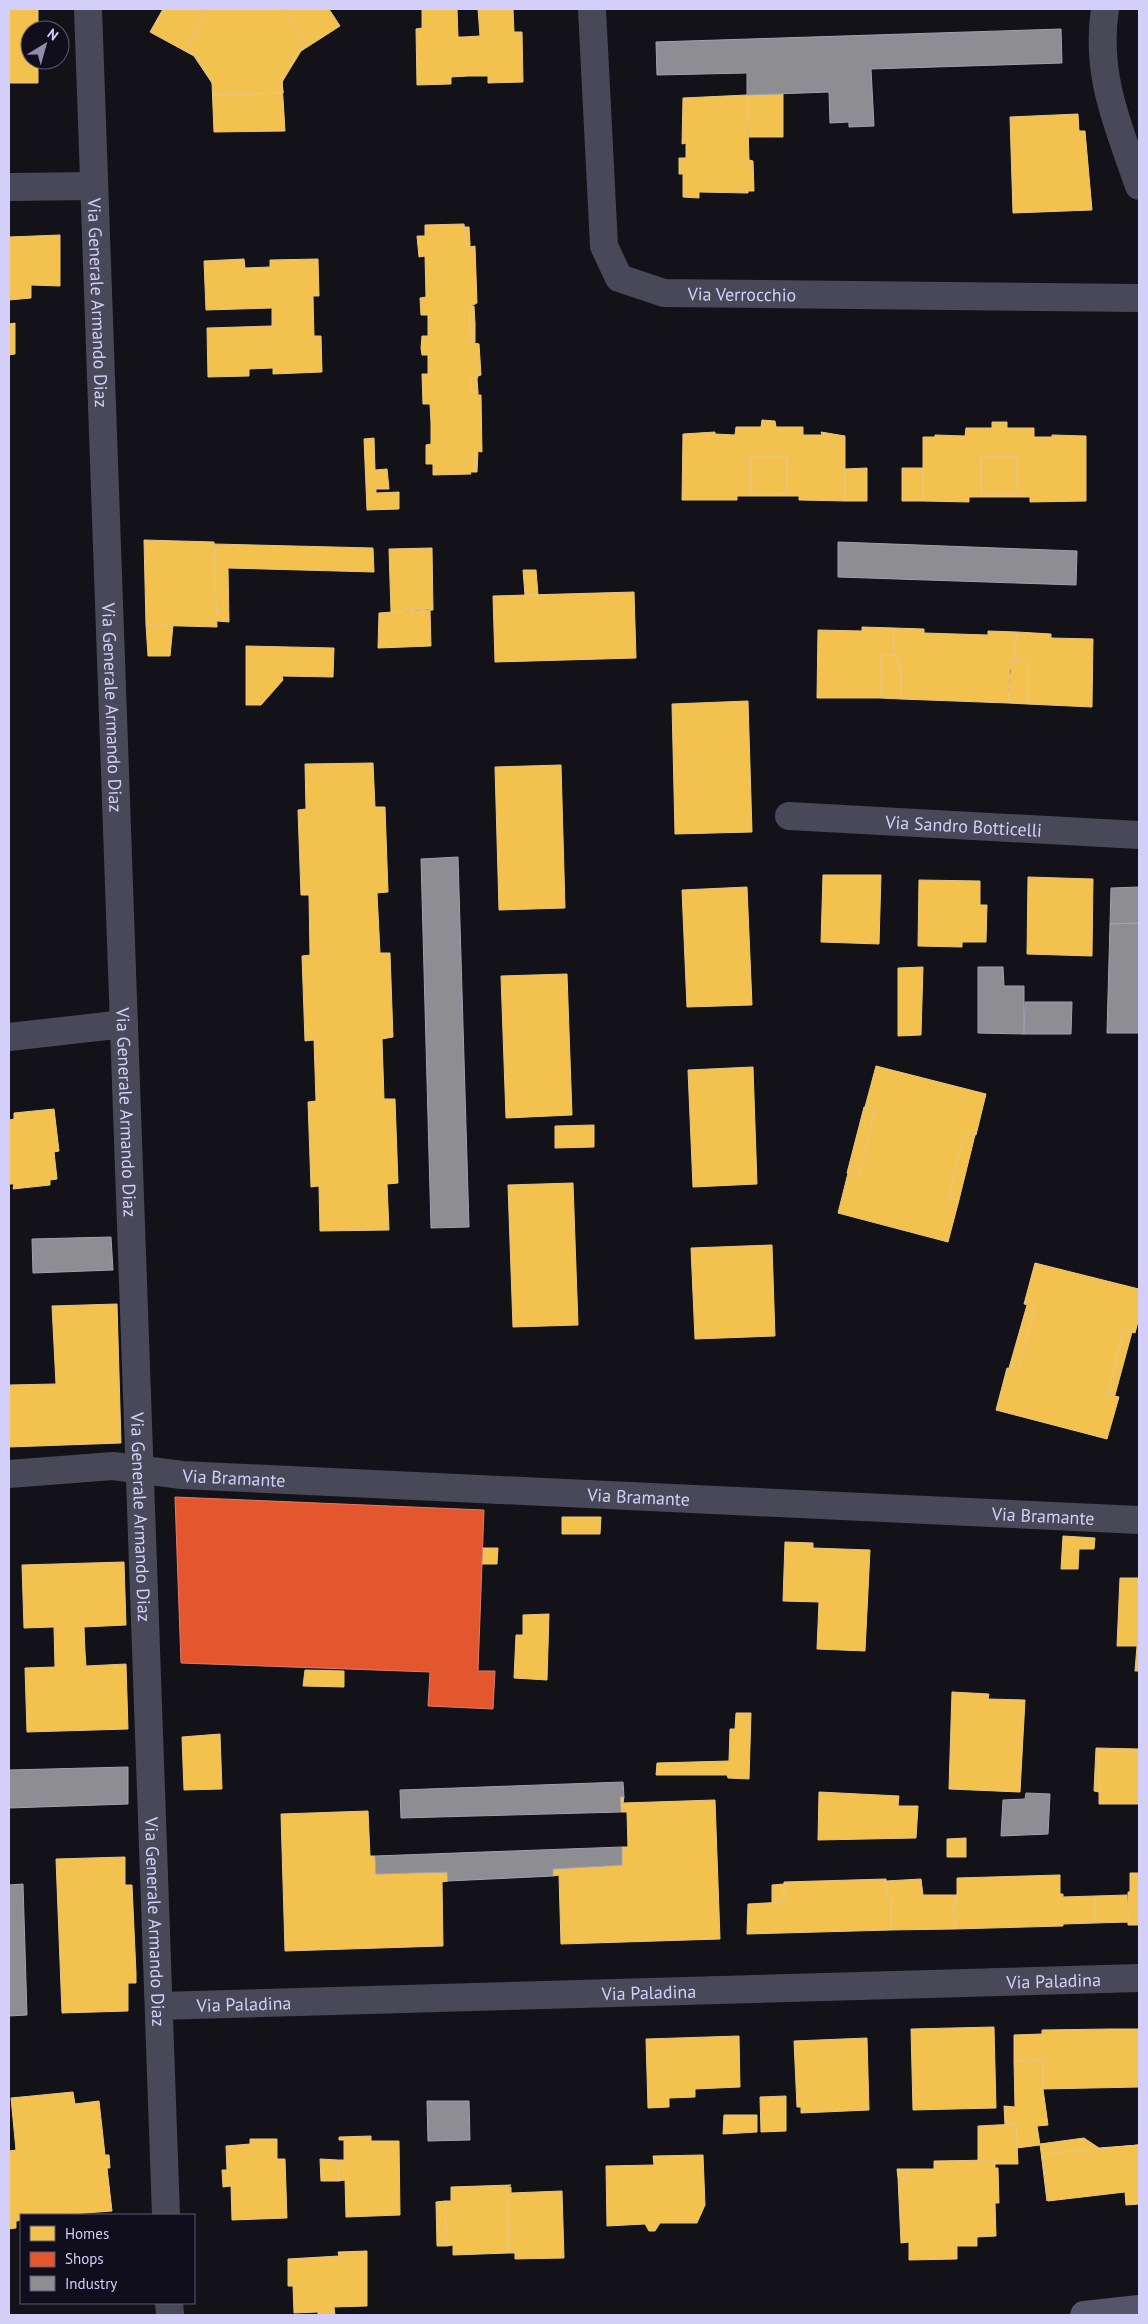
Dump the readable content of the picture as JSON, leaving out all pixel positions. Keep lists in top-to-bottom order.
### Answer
{
  "streets": {
    "street": [
      "Via Verrocchio",
      "Via Generale Armando Diaz",
      "Via Sandro Botticelli",
      "Via Bramante",
      "Via Paladina"
    ]
  },
  "crossings": [
    ["Via Generale Armando Diaz", "Via Bramante"],
    ["Via Generale Armando Diaz", "Via Paladina"]
  ],
  "legend": ["Homes", "Shops", "Industry"],
  "north": "top right"
}
